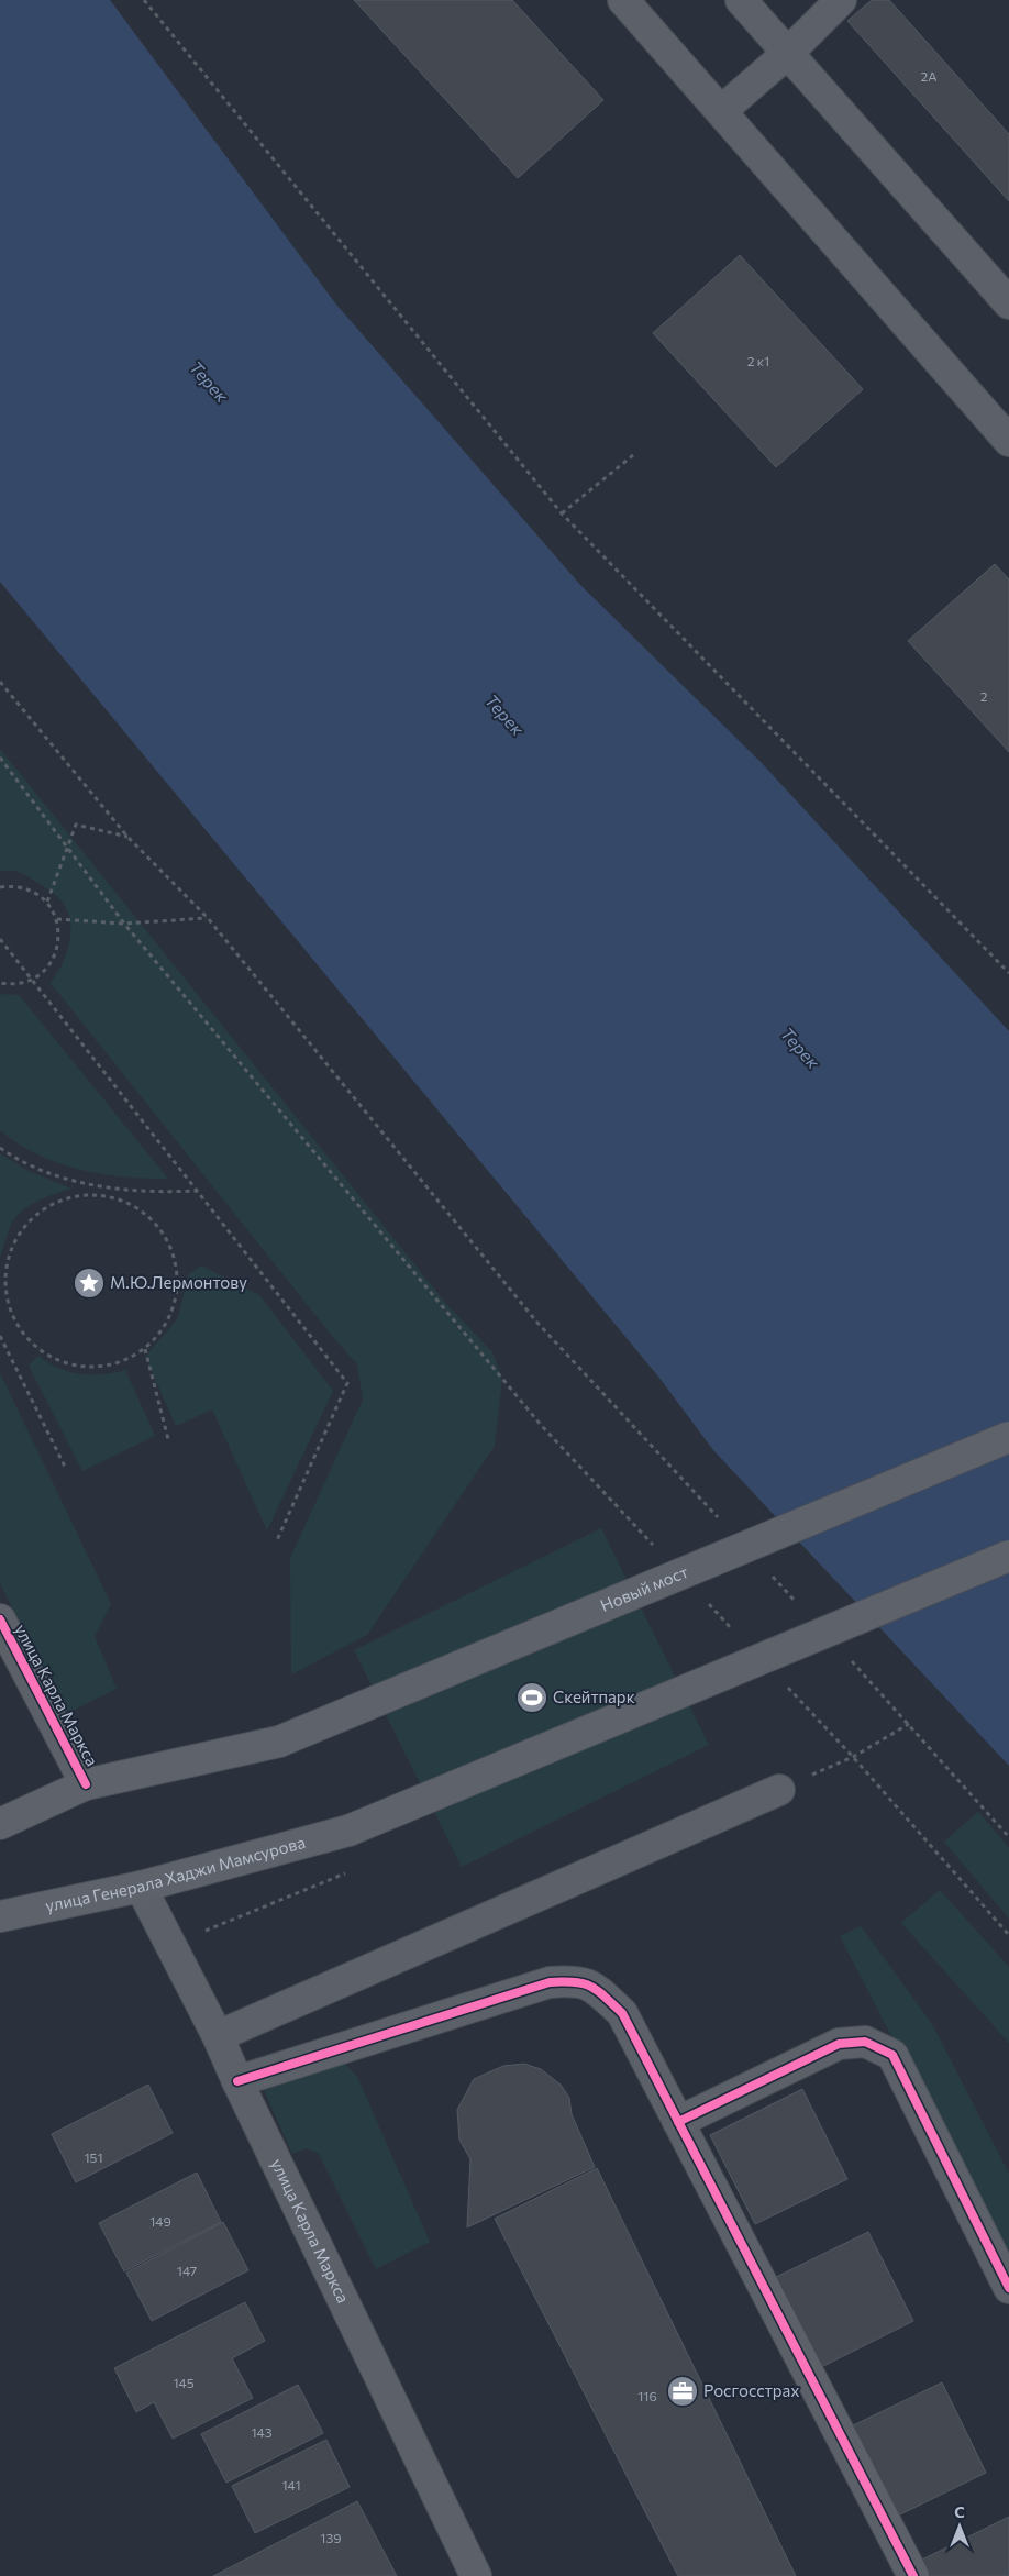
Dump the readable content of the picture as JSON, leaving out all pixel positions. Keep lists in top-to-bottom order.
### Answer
{
  "streets": {
    "main road": ["Новый мост", "улица Генерала Хаджи Мамсурова"],
    "street": ["улица Карла Маркса"]
  },
  "crossings": [
    ["Новый мост", "улица Карла Маркса"],
    ["улица Карла Маркса", "улица Генерала Хаджи Мамсурова"]
  ],
  "water": ["Терек"],
  "places": {
    "place": ["М.Ю.Лермонтову"],
    "sports": ["Скейтпарк"],
    "office": ["Росгосстрах"]
  },
  "house_numbers": [
    "2А",
    "2 к1",
    "2",
    "151",
    "149",
    "147",
    "145",
    "116",
    "143",
    "141",
    "139"
  ],
  "north": "top"
}
